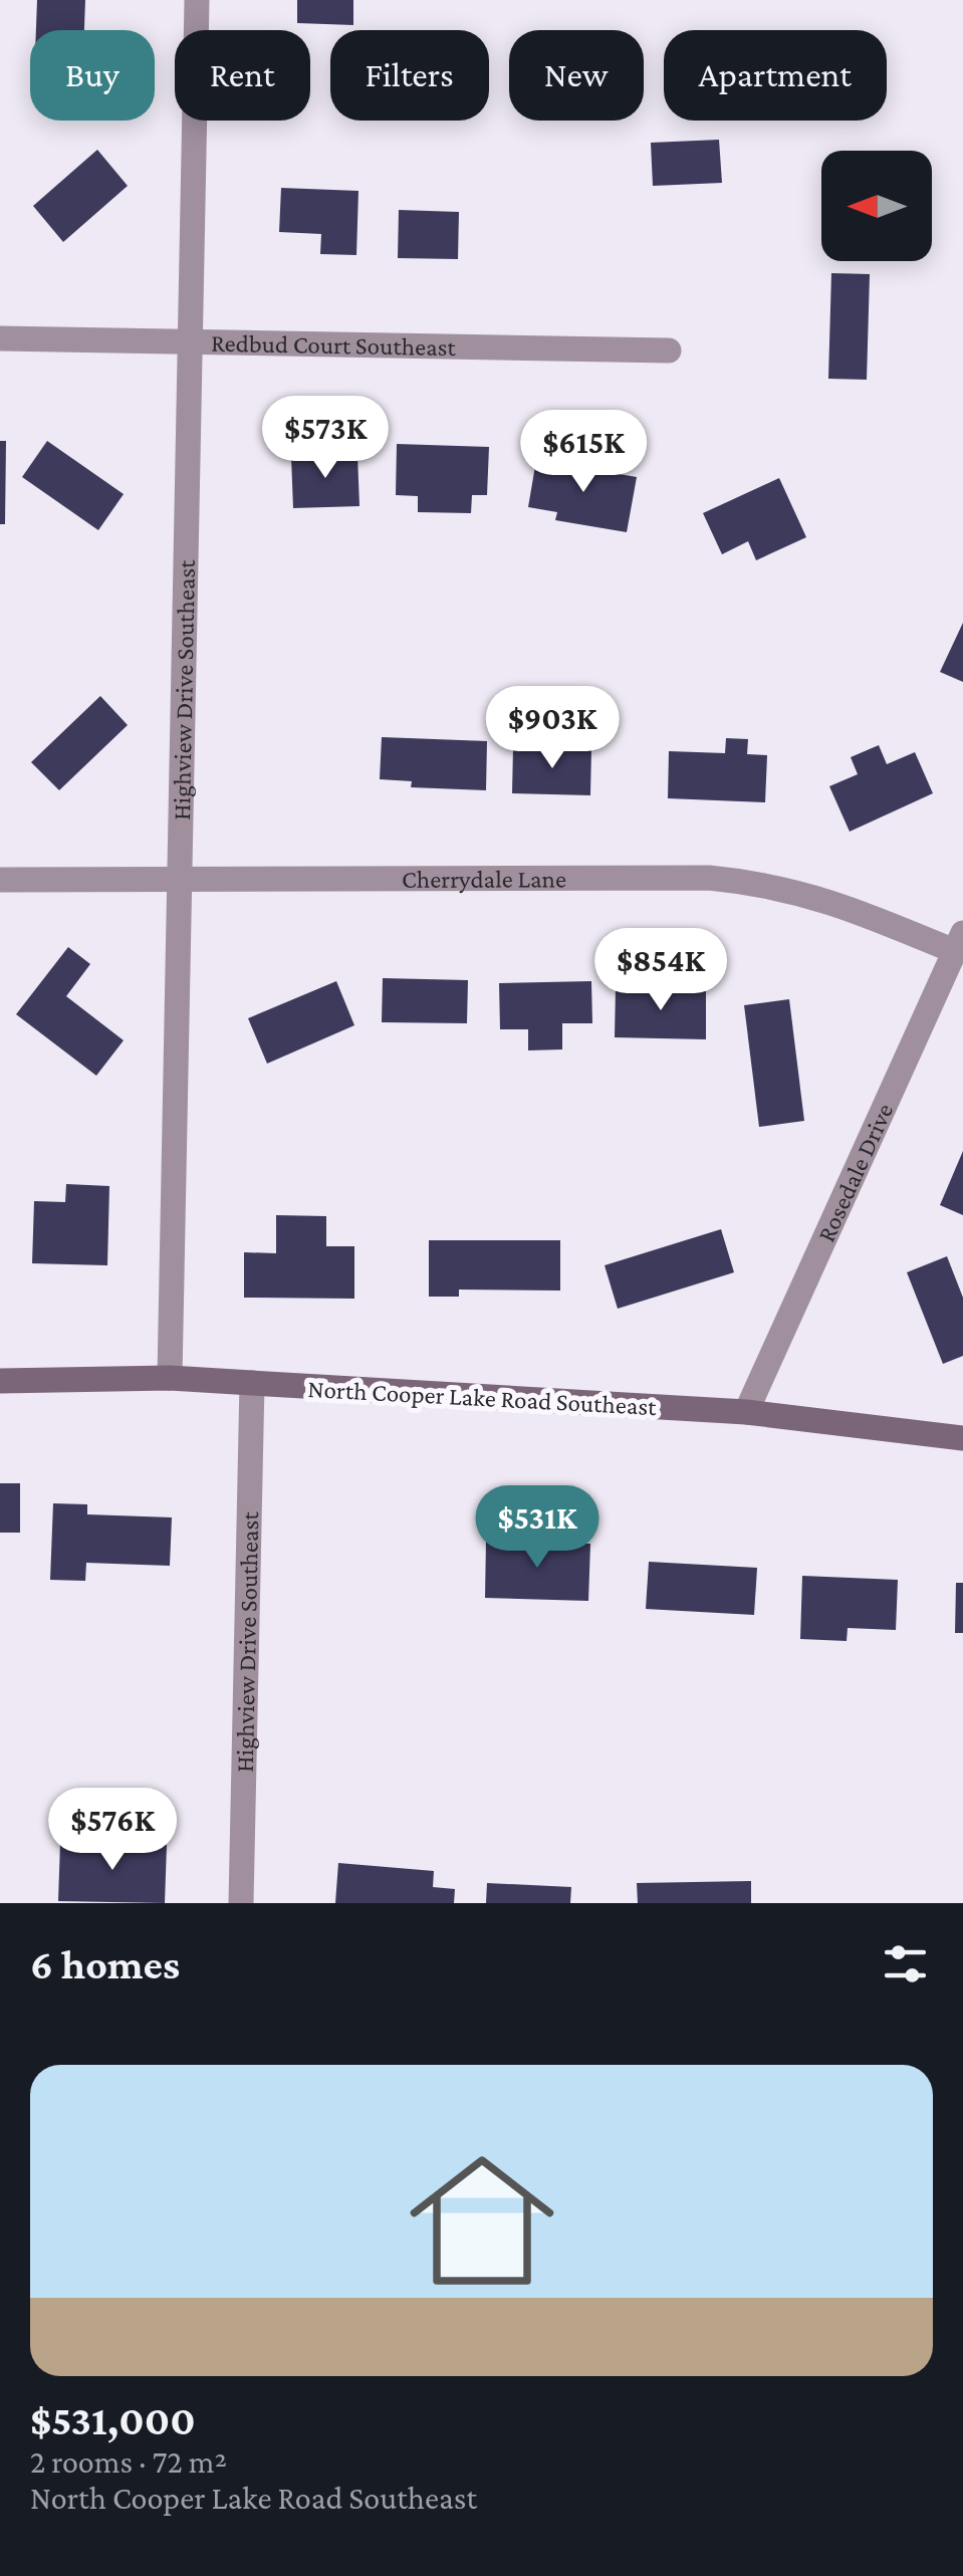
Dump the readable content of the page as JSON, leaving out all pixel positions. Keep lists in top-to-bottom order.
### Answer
{
  "streets": {
    "street": [
      "Redbud Court Southeast",
      "Highview Drive Southeast",
      "Cherrydale Lane",
      "Rosedale Drive",
      "North Cooper Lake Road Southeast"
    ]
  },
  "crossings": [
    ["Redbud Court Southeast", "Highview Drive Southeast"],
    ["Highview Drive Southeast", "Cherrydale Lane"],
    ["Highview Drive Southeast", "North Cooper Lake Road Southeast"],
    ["Cherrydale Lane", "Rosedale Drive"],
    ["Rosedale Drive", "North Cooper Lake Road Southeast"]
  ],
  "north": "left",
  "page": {
    "chip": [
      "Buy",
      "Rent",
      "Filters",
      "New",
      "Apartment"
    ],
    "price": [
      "$573K",
      "$615K",
      "$903K",
      "$854K",
      "$531K",
      "$576K"
    ],
    "heading": "6 homes",
    "list": [
      {
        "name": "$531,000",
        "note": "2 rooms · 72 m² · North Cooper Lake Road Southeast"
      }
    ]
  }
}
